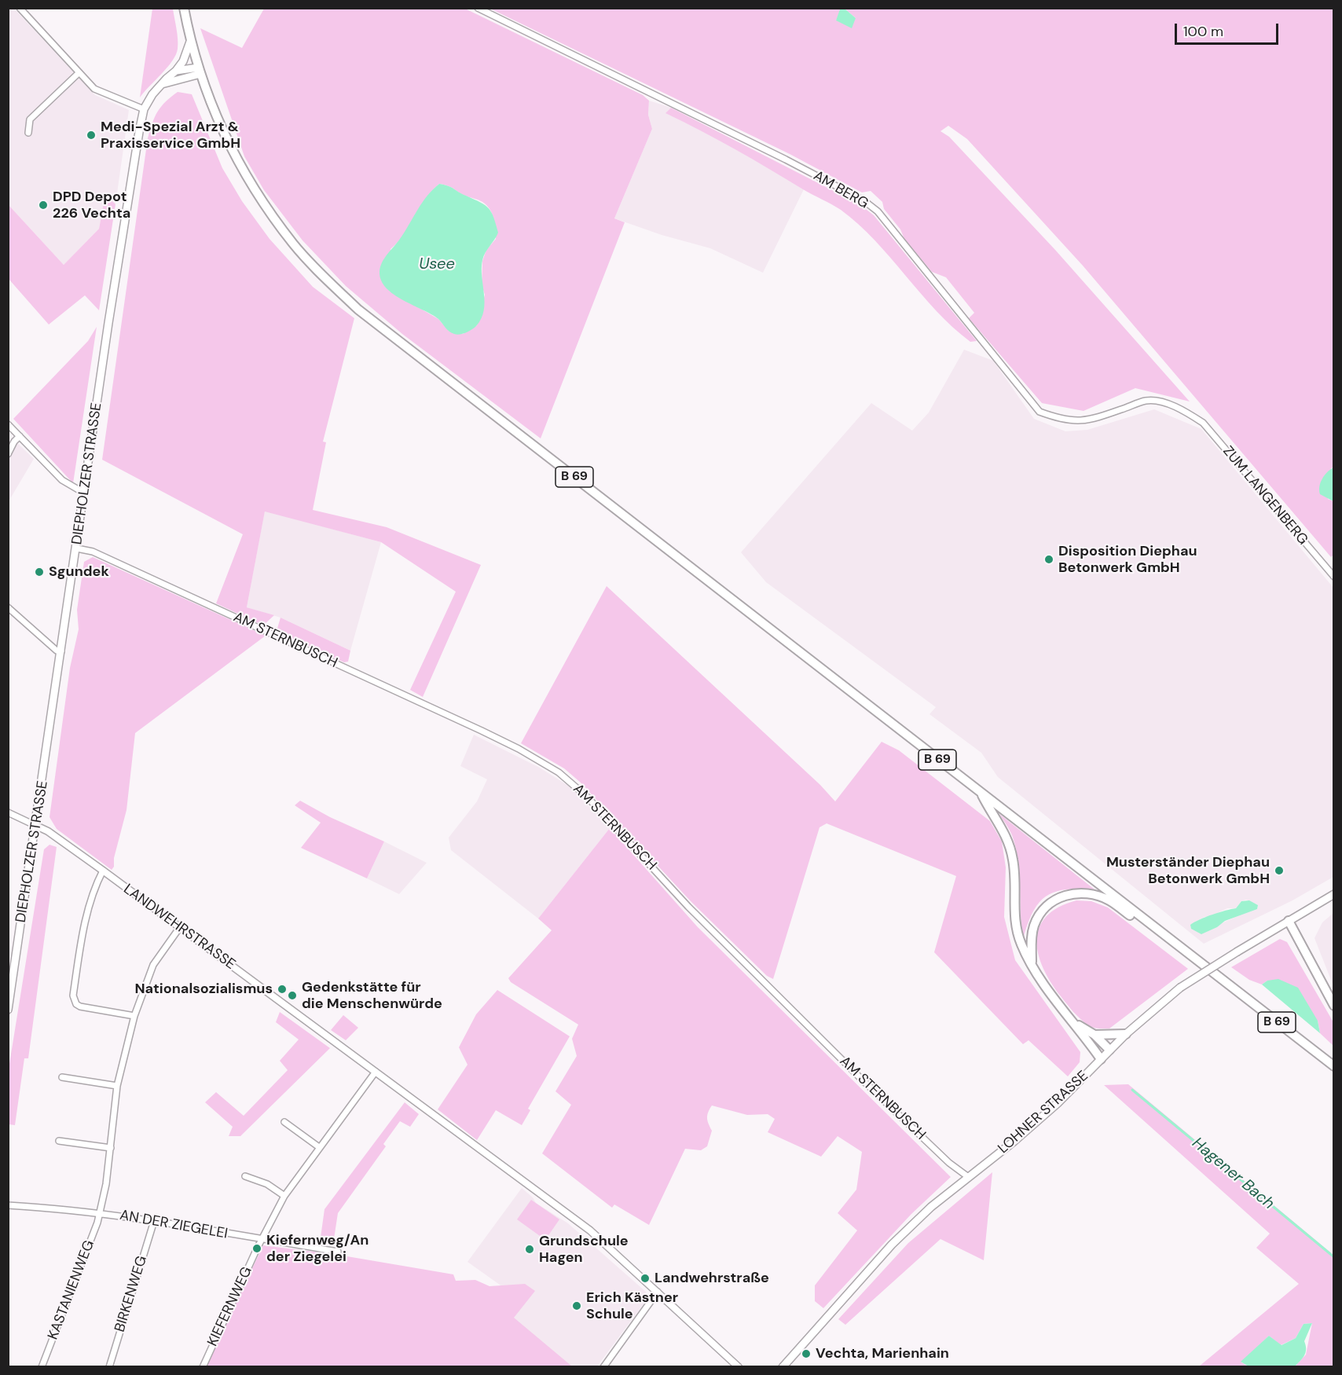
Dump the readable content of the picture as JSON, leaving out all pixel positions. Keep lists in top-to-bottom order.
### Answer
{
  "streets": {
    "main road": ["DIEPHOLZER STRASSE", "B 69", "LOHNER STRASSE"],
    "street": [
      "AM BERG",
      "ZUM LANGENBERG",
      "AM STERNBUSCH",
      "LANDWEHRSTRASSE",
      "AN DER ZIEGELEI",
      "KASTANIENWEG",
      "BIRKENWEG",
      "KIEFERNWEG"
    ]
  },
  "crossings": [
    ["AM BERG", "ZUM LANGENBERG"],
    ["DIEPHOLZER STRASSE", "B 69"],
    ["DIEPHOLZER STRASSE", "AM STERNBUSCH"],
    ["DIEPHOLZER STRASSE", "LANDWEHRSTRASSE"],
    ["AM STERNBUSCH", "LOHNER STRASSE"],
    ["LANDWEHRSTRASSE", "KASTANIENWEG"],
    ["LANDWEHRSTRASSE", "KIEFERNWEG"],
    ["AN DER ZIEGELEI", "KASTANIENWEG"],
    ["AN DER ZIEGELEI", "BIRKENWEG"],
    ["AN DER ZIEGELEI", "KIEFERNWEG"]
  ],
  "water": ["Usee", "Hagener Bach"],
  "places": [
    "Medi-Spezial Arzt & Praxisservice GmbH",
    "DPD Depot 226 Vechta",
    "Disposition Diephau Betonwerk GmbH",
    "Sgundek",
    "Musterständer Diephau Betonwerk GmbH",
    "Nationalsozialismus",
    "Gedenkstätte für die Menschenwürde",
    "Kiefernweg/An der Ziegelei",
    "Grundschule Hagen",
    "Landwehrstraße",
    "Erich Kästner Schule",
    "Vechta, Marienhain"
  ],
  "scale_bar": "100 m"
}
